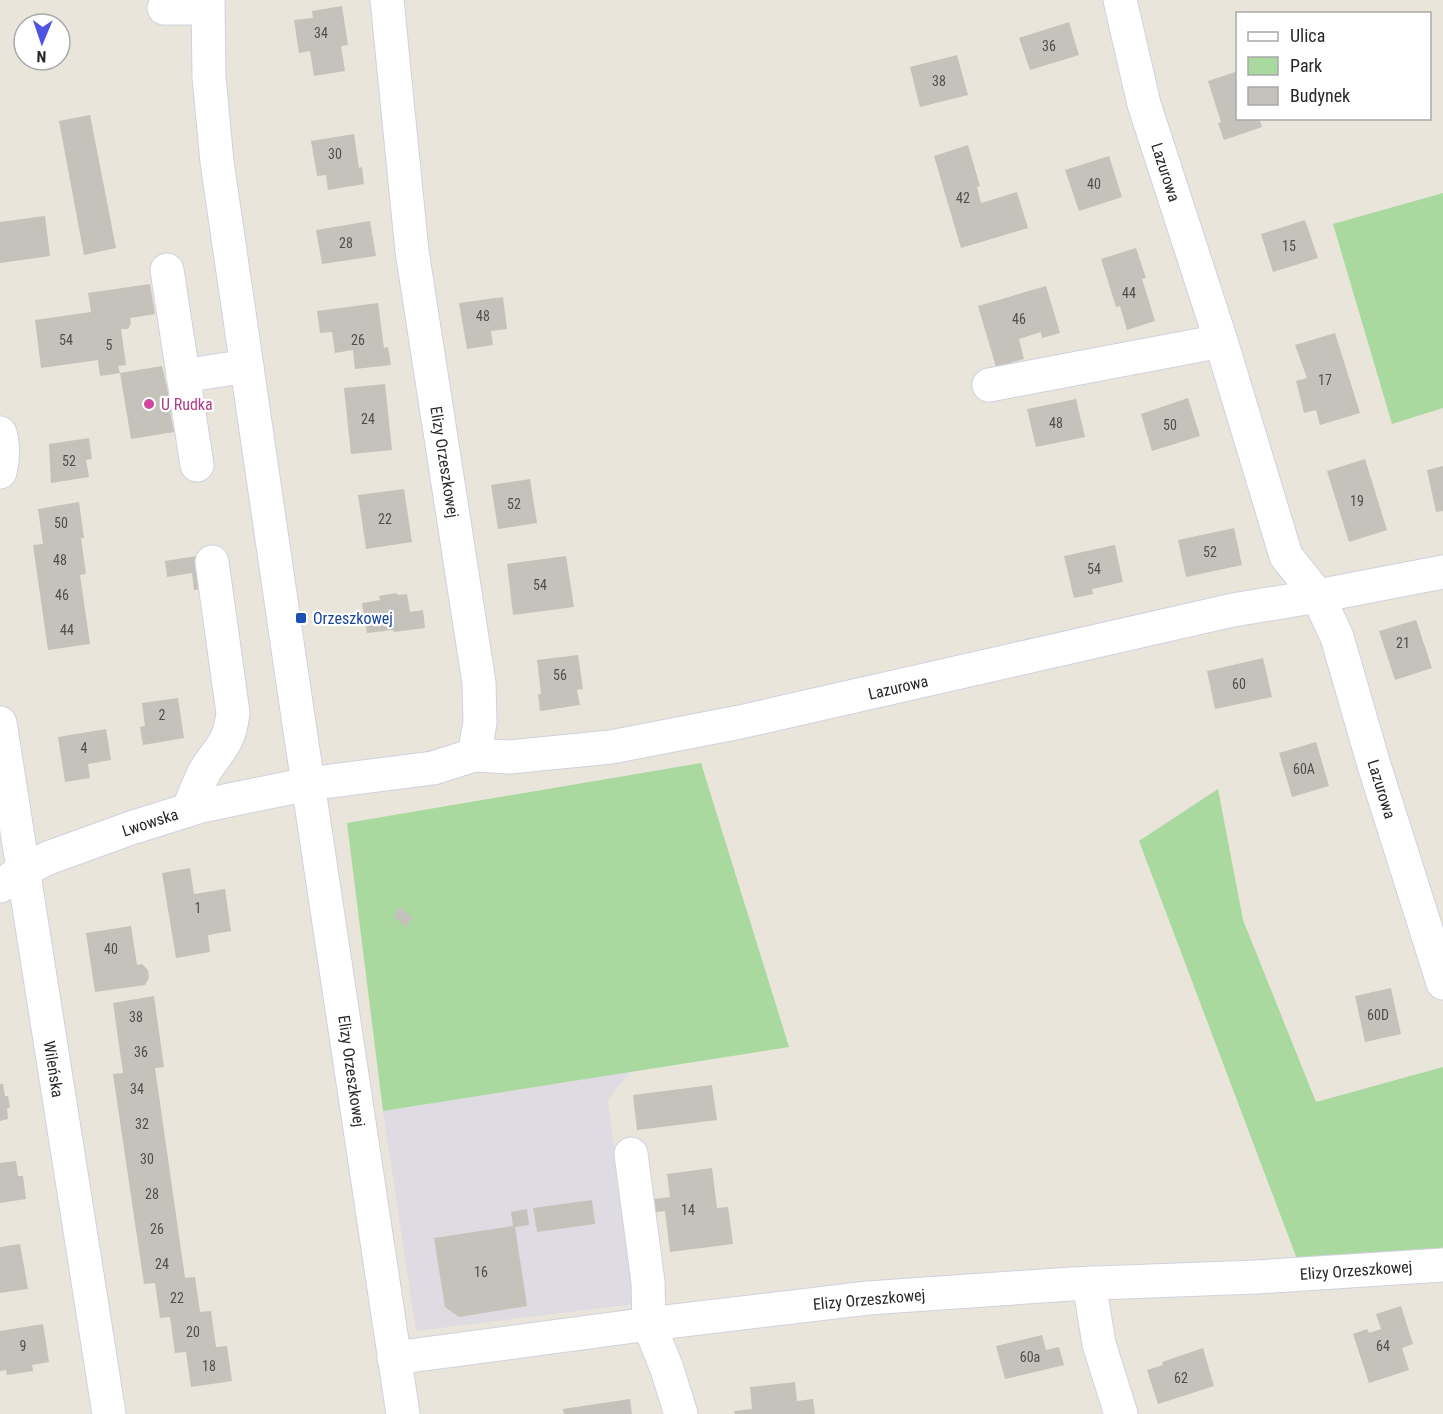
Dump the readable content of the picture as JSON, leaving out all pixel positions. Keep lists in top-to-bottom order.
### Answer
{
  "streets": {
    "street": [
      "Lazurowa",
      "Elizy Orzeszkowej",
      "Lwowska",
      "Wileńska"
    ]
  },
  "crossings": [
    ["Lazurowa", "Elizy Orzeszkowej"],
    ["Elizy Orzeszkowej", "Lwowska"],
    ["Lwowska", "Wileńska"]
  ],
  "places": {
    "other": ["U Rudka"],
    "transit": ["Orzeszkowej"]
  },
  "house_numbers": [
    "34",
    "36",
    "38",
    "30",
    "40",
    "42",
    "28",
    "15",
    "44",
    "48",
    "46",
    "54",
    "26",
    "5",
    "17",
    "24",
    "48",
    "50",
    "52",
    "19",
    "52",
    "22",
    "50",
    "52",
    "48",
    "54",
    "54",
    "46",
    "44",
    "21",
    "56",
    "60",
    "2",
    "4",
    "60A",
    "1",
    "40",
    "60D",
    "38",
    "36",
    "34",
    "32",
    "30",
    "28",
    "14",
    "26",
    "24",
    "16",
    "22",
    "20",
    "9",
    "64",
    "60a",
    "18",
    "62"
  ],
  "legend": ["Ulica", "Park", "Budynek"],
  "north": "bottom"
}
